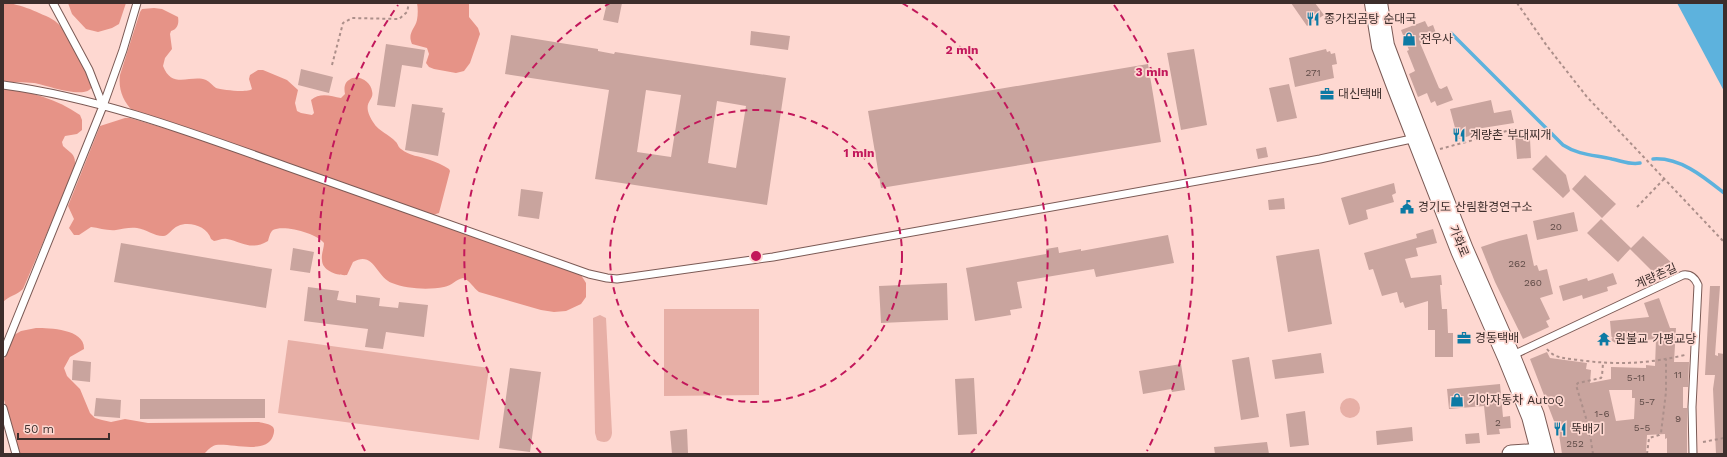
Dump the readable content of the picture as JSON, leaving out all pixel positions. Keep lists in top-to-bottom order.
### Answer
{
  "streets": {
    "main road": ["가화로"],
    "lane": ["계량촌길"]
  },
  "crossings": [
    ["가화로", "계량촌길"]
  ],
  "places": {
    "restaurant": ["종가집곰탕 순대국", "계량촌 부대찌개", "뚝배기"],
    "shop": ["전우사", "기아자동차 AutoQ"],
    "office": ["대신택배", "경동택배"],
    "public building": ["경기도 산림환경연구소"],
    "temple": ["원불교 가평교당"]
  },
  "house_numbers": [
    "271",
    "20",
    "262",
    "260",
    "11",
    "5-11",
    "5-7",
    "1-6",
    "9",
    "2",
    "5-5",
    "252"
  ],
  "scale_bar": "50 m",
  "rings": ["2 min", "3 min", "1 min"]
}
